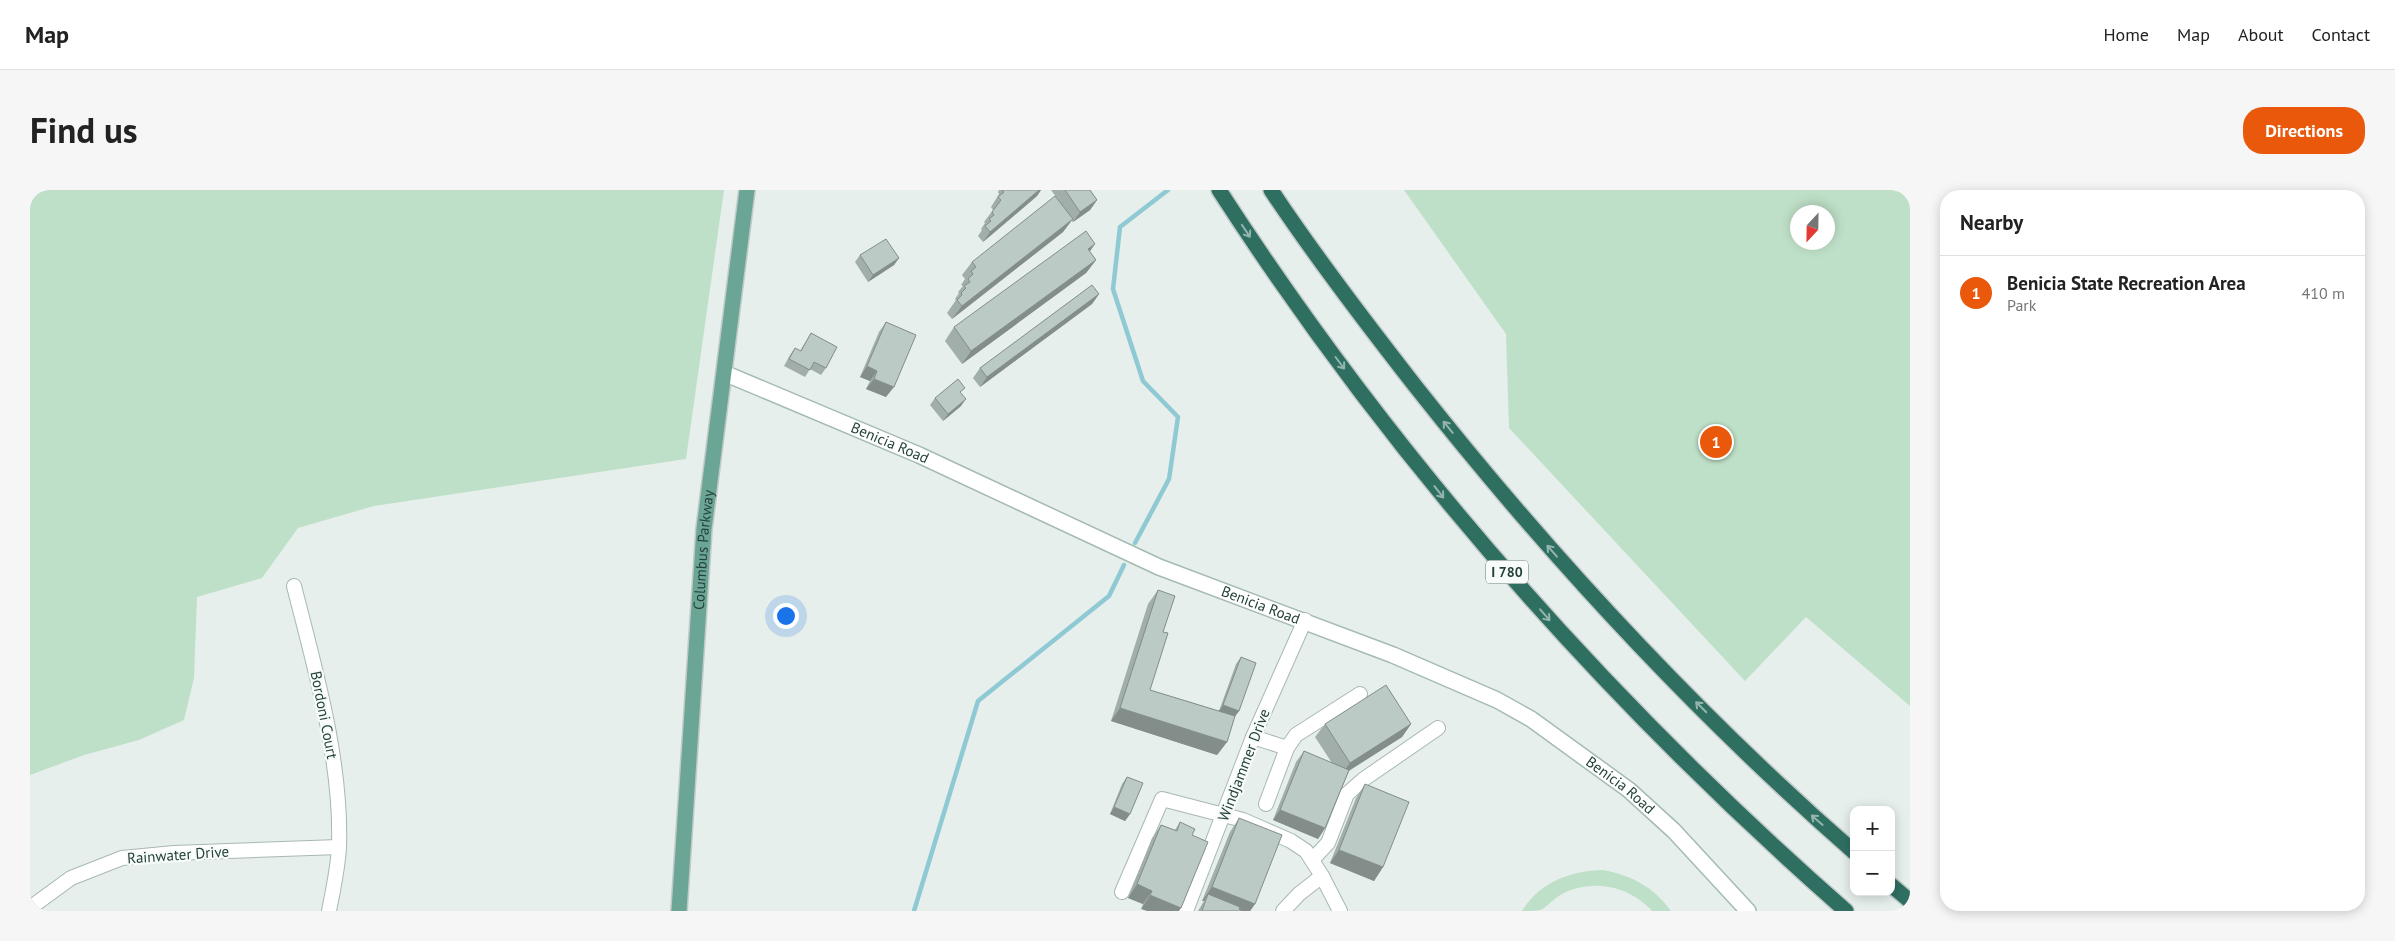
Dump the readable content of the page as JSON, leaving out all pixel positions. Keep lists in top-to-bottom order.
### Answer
{
  "streets": {
    "highway": ["I 780"],
    "main road": ["Benicia Road", "Columbus Parkway"],
    "street": ["Bordoni Court", "Windjammer Drive", "Rainwater Drive"]
  },
  "crossings": [
    ["Benicia Road", "Columbus Parkway"],
    ["Benicia Road", "Windjammer Drive"],
    ["Bordoni Court", "Rainwater Drive"]
  ],
  "north": "bottom",
  "page": {
    "header": "Map",
    "nav": [
      "Home",
      "Map",
      "About",
      "Contact"
    ],
    "title": "Find us",
    "buttons": "Directions",
    "heading": "Nearby",
    "list": [
      {
        "mark": "1",
        "name": "Benicia State Recreation Area",
        "note": "Park",
        "value": "410 m"
      }
    ],
    "pins": "1",
    "map_buttons": ["+", "−"]
  }
}
